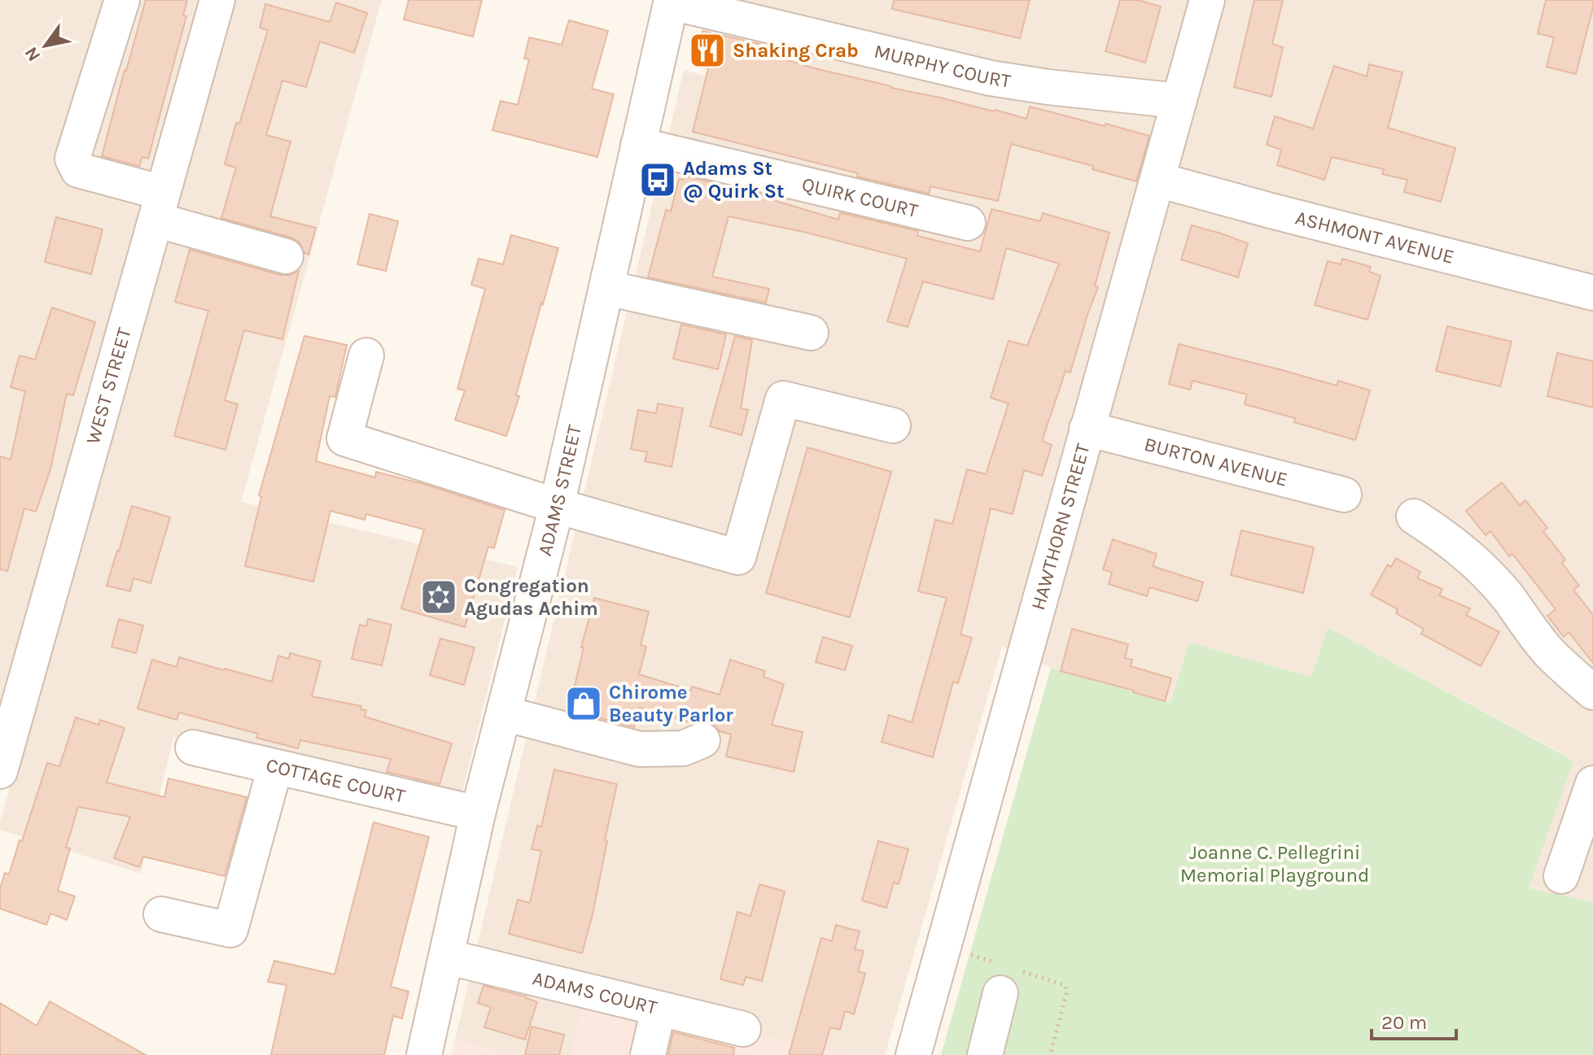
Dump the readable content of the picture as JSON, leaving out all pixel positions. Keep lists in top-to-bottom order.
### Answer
{
  "streets": {
    "street": [
      "MURPHY COURT",
      "QUIRK COURT",
      "ASHMONT AVENUE",
      "WEST STREET",
      "BURTON AVENUE",
      "ADAMS STREET",
      "HAWTHORN STREET",
      "COTTAGE COURT",
      "ADAMS COURT"
    ]
  },
  "crossings": [
    ["MURPHY COURT", "ADAMS STREET"],
    ["MURPHY COURT", "HAWTHORN STREET"],
    ["QUIRK COURT", "ADAMS STREET"],
    ["ASHMONT AVENUE", "HAWTHORN STREET"],
    ["BURTON AVENUE", "HAWTHORN STREET"],
    ["ADAMS STREET", "COTTAGE COURT"],
    ["ADAMS STREET", "ADAMS COURT"]
  ],
  "parks": ["Joanne C. Pellegrini Memorial Playground"],
  "places": {
    "restaurant": ["Shaking Crab"],
    "bus stop": ["Adams St @ Quirk St"],
    "synagogue": ["Congregation Agudas Achim"],
    "shop": ["Chirome Beauty Parlor"]
  },
  "scale_bar": "20 m",
  "north": "bottom left"
}
